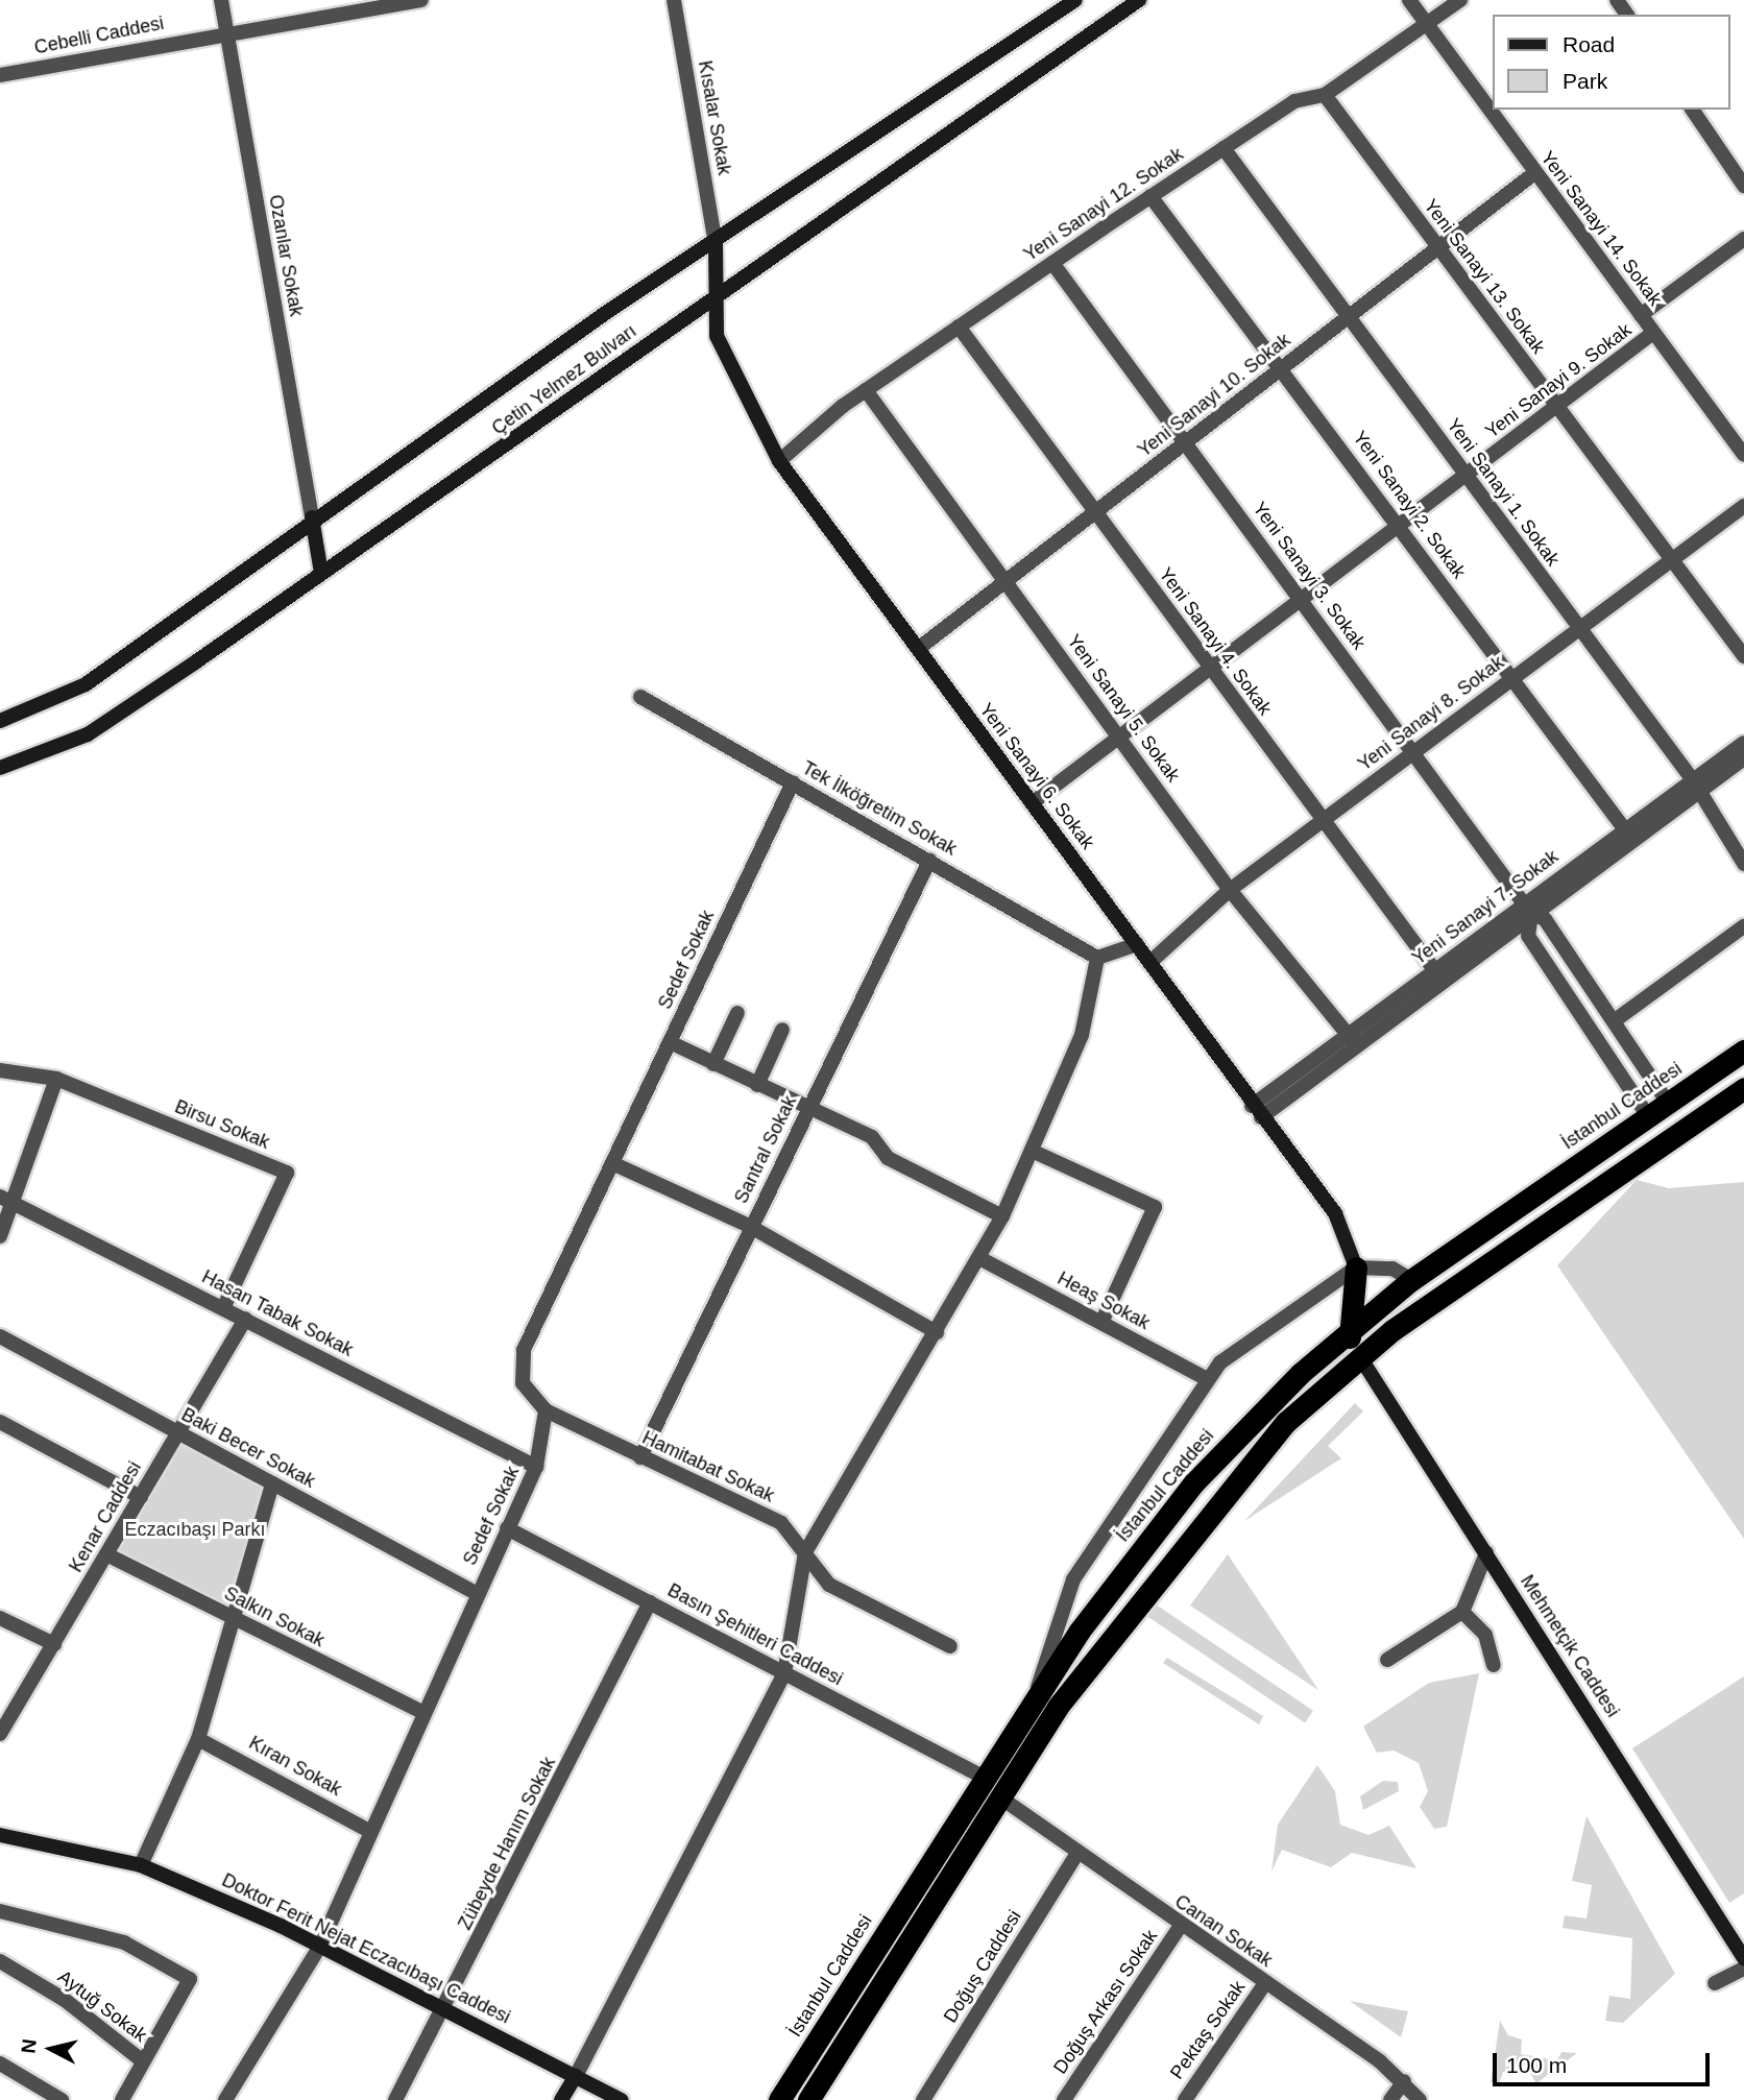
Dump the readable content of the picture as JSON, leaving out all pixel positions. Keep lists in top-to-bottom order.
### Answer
{
  "streets": {
    "highway": ["İstanbul Caddesi"],
    "street": [
      "Cebelli Caddesi",
      "Kısalar Sokak",
      "Yeni Sanayi 12. Sokak",
      "Yeni Sanayi 14. Sokak",
      "Ozanlar Sokak",
      "Yeni Sanayi 13. Sokak",
      "Çetin Yelmez Bulvarı",
      "Yeni Sanayi 9. Sokak",
      "Yeni Sanayi 10. Sokak",
      "Yeni Sanayi 1. Sokak",
      "Yeni Sanayi 2. Sokak",
      "Yeni Sanayi 3. Sokak",
      "Yeni Sanayi 4. Sokak",
      "Yeni Sanayi 5. Sokak",
      "Yeni Sanayi 8. Sokak",
      "Yeni Sanayi 6. Sokak",
      "Tek İlköğretim Sokak",
      "Yeni Sanayi 7. Sokak",
      "Sedef Sokak",
      "Birsu Sokak",
      "Santral Sokak",
      "Heaş Sokak",
      "Hasan Tabak Sokak",
      "Baki Becer Sokak",
      "Hamitabat Sokak",
      "Kenar Caddesi",
      "Salkın Sokak",
      "Basın Şehitleri Caddesi",
      "Mehmetçik Caddesi",
      "Kıran Sokak",
      "Zübeyde Hanım Sokak",
      "Canan Sokak",
      "Doktor Ferit Nejat Eczacıbaşı Caddesi",
      "Doğuş Caddesi",
      "Doğuş Arkası Sokak",
      "Aytuğ Sokak",
      "Pektaş Sokak"
    ]
  },
  "crossings": [
    ["Cebelli Caddesi", "Ozanlar Sokak"],
    ["Kısalar Sokak", "Çetin Yelmez Bulvarı"],
    ["Kısalar Sokak", "Yeni Sanayi 6. Sokak"],
    ["Yeni Sanayi 12. Sokak", "Yeni Sanayi 14. Sokak"],
    ["Yeni Sanayi 12. Sokak", "Yeni Sanayi 13. Sokak"],
    ["Yeni Sanayi 12. Sokak", "Yeni Sanayi 1. Sokak"],
    ["Yeni Sanayi 12. Sokak", "Yeni Sanayi 2. Sokak"],
    ["Yeni Sanayi 12. Sokak", "Yeni Sanayi 3. Sokak"],
    ["Yeni Sanayi 12. Sokak", "Yeni Sanayi 4. Sokak"],
    ["Yeni Sanayi 12. Sokak", "Yeni Sanayi 5. Sokak"],
    ["Yeni Sanayi 12. Sokak", "Yeni Sanayi 6. Sokak"],
    ["Yeni Sanayi 14. Sokak", "Yeni Sanayi 9. Sokak"],
    ["Yeni Sanayi 14. Sokak", "Yeni Sanayi 10. Sokak"],
    ["Ozanlar Sokak", "Çetin Yelmez Bulvarı"],
    ["Yeni Sanayi 13. Sokak", "Yeni Sanayi 9. Sokak"],
    ["Yeni Sanayi 13. Sokak", "Yeni Sanayi 10. Sokak"],
    ["Yeni Sanayi 13. Sokak", "Yeni Sanayi 8. Sokak"],
    ["Çetin Yelmez Bulvarı", "Yeni Sanayi 6. Sokak"],
    ["Yeni Sanayi 9. Sokak", "Yeni Sanayi 1. Sokak"],
    ["Yeni Sanayi 9. Sokak", "Yeni Sanayi 2. Sokak"],
    ["Yeni Sanayi 9. Sokak", "Yeni Sanayi 3. Sokak"],
    ["Yeni Sanayi 9. Sokak", "Yeni Sanayi 4. Sokak"],
    ["Yeni Sanayi 9. Sokak", "Yeni Sanayi 5. Sokak"],
    ["Yeni Sanayi 9. Sokak", "Yeni Sanayi 6. Sokak"],
    ["Yeni Sanayi 10. Sokak", "Yeni Sanayi 1. Sokak"],
    ["Yeni Sanayi 10. Sokak", "Yeni Sanayi 2. Sokak"],
    ["Yeni Sanayi 10. Sokak", "Yeni Sanayi 3. Sokak"],
    ["Yeni Sanayi 10. Sokak", "Yeni Sanayi 4. Sokak"],
    ["Yeni Sanayi 10. Sokak", "Yeni Sanayi 5. Sokak"],
    ["Yeni Sanayi 10. Sokak", "Yeni Sanayi 6. Sokak"],
    ["Yeni Sanayi 1. Sokak", "Yeni Sanayi 8. Sokak"],
    ["Yeni Sanayi 1. Sokak", "Yeni Sanayi 7. Sokak"],
    ["Yeni Sanayi 2. Sokak", "Yeni Sanayi 8. Sokak"],
    ["Yeni Sanayi 2. Sokak", "Yeni Sanayi 7. Sokak"],
    ["Yeni Sanayi 3. Sokak", "Yeni Sanayi 8. Sokak"],
    ["Yeni Sanayi 3. Sokak", "Yeni Sanayi 7. Sokak"],
    ["Yeni Sanayi 3. Sokak", "İstanbul Caddesi"],
    ["Yeni Sanayi 4. Sokak", "Yeni Sanayi 8. Sokak"],
    ["Yeni Sanayi 4. Sokak", "Yeni Sanayi 7. Sokak"],
    ["Yeni Sanayi 5. Sokak", "Yeni Sanayi 8. Sokak"],
    ["Yeni Sanayi 5. Sokak", "Yeni Sanayi 7. Sokak"],
    ["Yeni Sanayi 8. Sokak", "Yeni Sanayi 6. Sokak"],
    ["Yeni Sanayi 6. Sokak", "Yeni Sanayi 7. Sokak"],
    ["Tek İlköğretim Sokak", "Sedef Sokak"],
    ["Tek İlköğretim Sokak", "Santral Sokak"],
    ["Sedef Sokak", "Hasan Tabak Sokak"],
    ["Sedef Sokak", "Baki Becer Sokak"],
    ["Sedef Sokak", "Hamitabat Sokak"],
    ["Sedef Sokak", "Salkın Sokak"],
    ["Sedef Sokak", "Basın Şehitleri Caddesi"],
    ["Sedef Sokak", "Kıran Sokak"],
    ["Sedef Sokak", "Doktor Ferit Nejat Eczacıbaşı Caddesi"],
    ["İstanbul Caddesi", "Basın Şehitleri Caddesi"],
    ["Birsu Sokak", "Hasan Tabak Sokak"],
    ["Santral Sokak", "Hamitabat Sokak"],
    ["Hasan Tabak Sokak", "Kenar Caddesi"],
    ["Baki Becer Sokak", "Kenar Caddesi"],
    ["Kenar Caddesi", "Salkın Sokak"],
    ["Basın Şehitleri Caddesi", "Zübeyde Hanım Sokak"],
    ["Zübeyde Hanım Sokak", "Doktor Ferit Nejat Eczacıbaşı Caddesi"],
    ["Canan Sokak", "Doğuş Caddesi"],
    ["Canan Sokak", "Doğuş Arkası Sokak"],
    ["Canan Sokak", "Pektaş Sokak"]
  ],
  "parks": ["Eczacıbaşı Parkı"],
  "legend": ["Road", "Park"],
  "scale_bar": "100 m",
  "north": "left"
}
